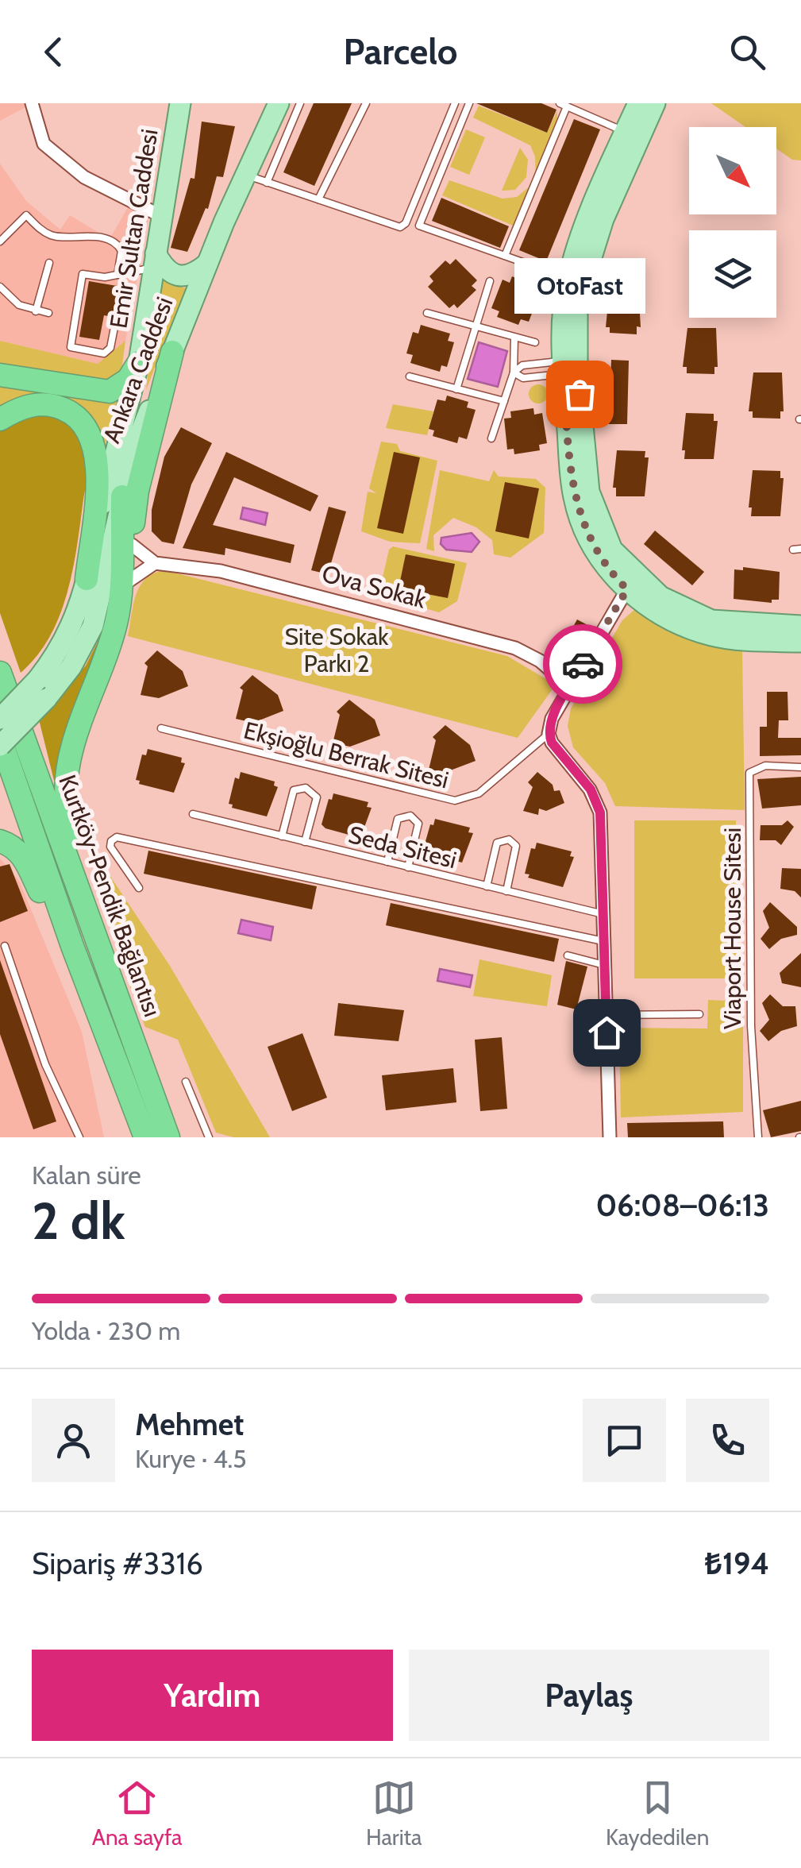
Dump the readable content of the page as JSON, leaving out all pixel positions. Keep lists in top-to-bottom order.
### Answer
{
  "streets": {
    "highway": ["Kurtköy-Pendik Bağlantısı"],
    "main road": ["Emir Sultan Caddesi", "Ankara Caddesi"],
    "street": ["Ova Sokak"],
    "lane": ["Ekşioğlu Berrak Sitesi", "Seda Sitesi", "Viaport House Sitesi"]
  },
  "crossings": [
    ["Emir Sultan Caddesi", "Ankara Caddesi"]
  ],
  "parks": ["Site Sokak Parkı 2"],
  "places": ["OtoFast"],
  "north": "bottom right",
  "page": {
    "header": "Parcelo",
    "bubble": "OtoFast",
    "heading": ["2 dk", "Kalan süre", "06:08–06:13"],
    "panel": [
      "Mehmet",
      "Kurye · 4.5",
      "Sipariş #3316",
      "₺194"
    ],
    "bar": "Yolda · 230 m",
    "buttons": ["Yardım", "Paylaş"],
    "tabs": ["Ana sayfa", "Harita", "Kaydedilen"]
  }
}
